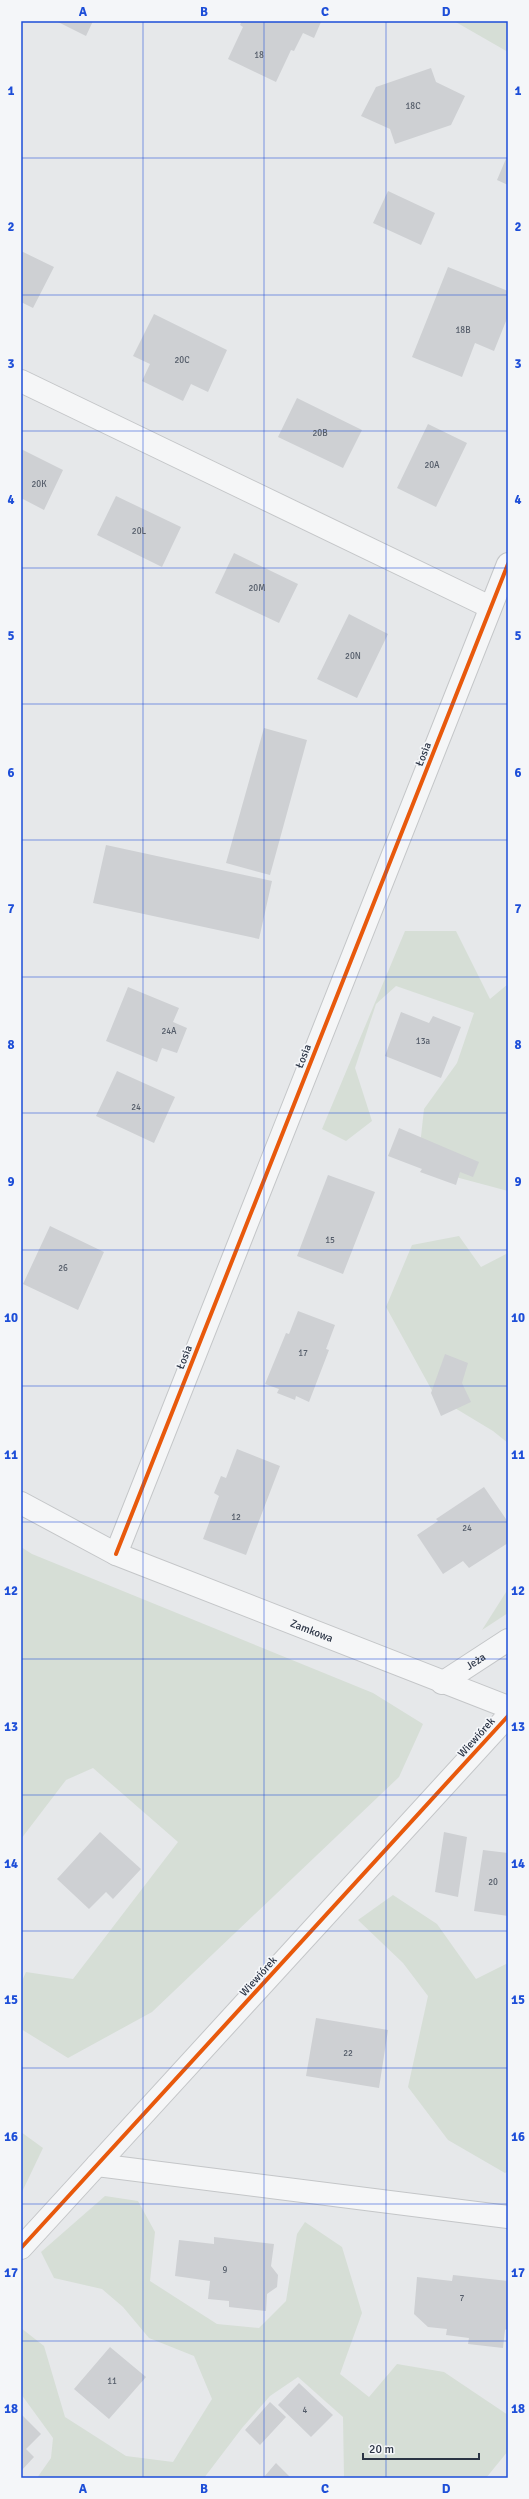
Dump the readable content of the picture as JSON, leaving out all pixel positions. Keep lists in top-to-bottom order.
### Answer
{
  "streets": {
    "street": [
      "Łosia",
      "Zamkowa",
      "Jeża",
      "Wiewiórek"
    ]
  },
  "crossings": [
    ["Łosia", "Zamkowa"],
    ["Zamkowa", "Jeża"]
  ],
  "house_numbers": [
    "18",
    "18C",
    "18B",
    "20C",
    "20B",
    "20A",
    "20K",
    "20L",
    "20M",
    "20N",
    "24A",
    "13a",
    "24",
    "15",
    "26",
    "17",
    "12",
    "24",
    "20",
    "22",
    "9",
    "7",
    "11",
    "4"
  ],
  "scale_bar": "20 m",
  "grid": {
    "columns": [
      "A",
      "B",
      "C",
      "D"
    ],
    "rows": [
      "1",
      "2",
      "3",
      "4",
      "5",
      "6",
      "7",
      "8",
      "9",
      "10",
      "11",
      "12",
      "13",
      "14",
      "15",
      "16",
      "17",
      "18"
    ]
  }
}
